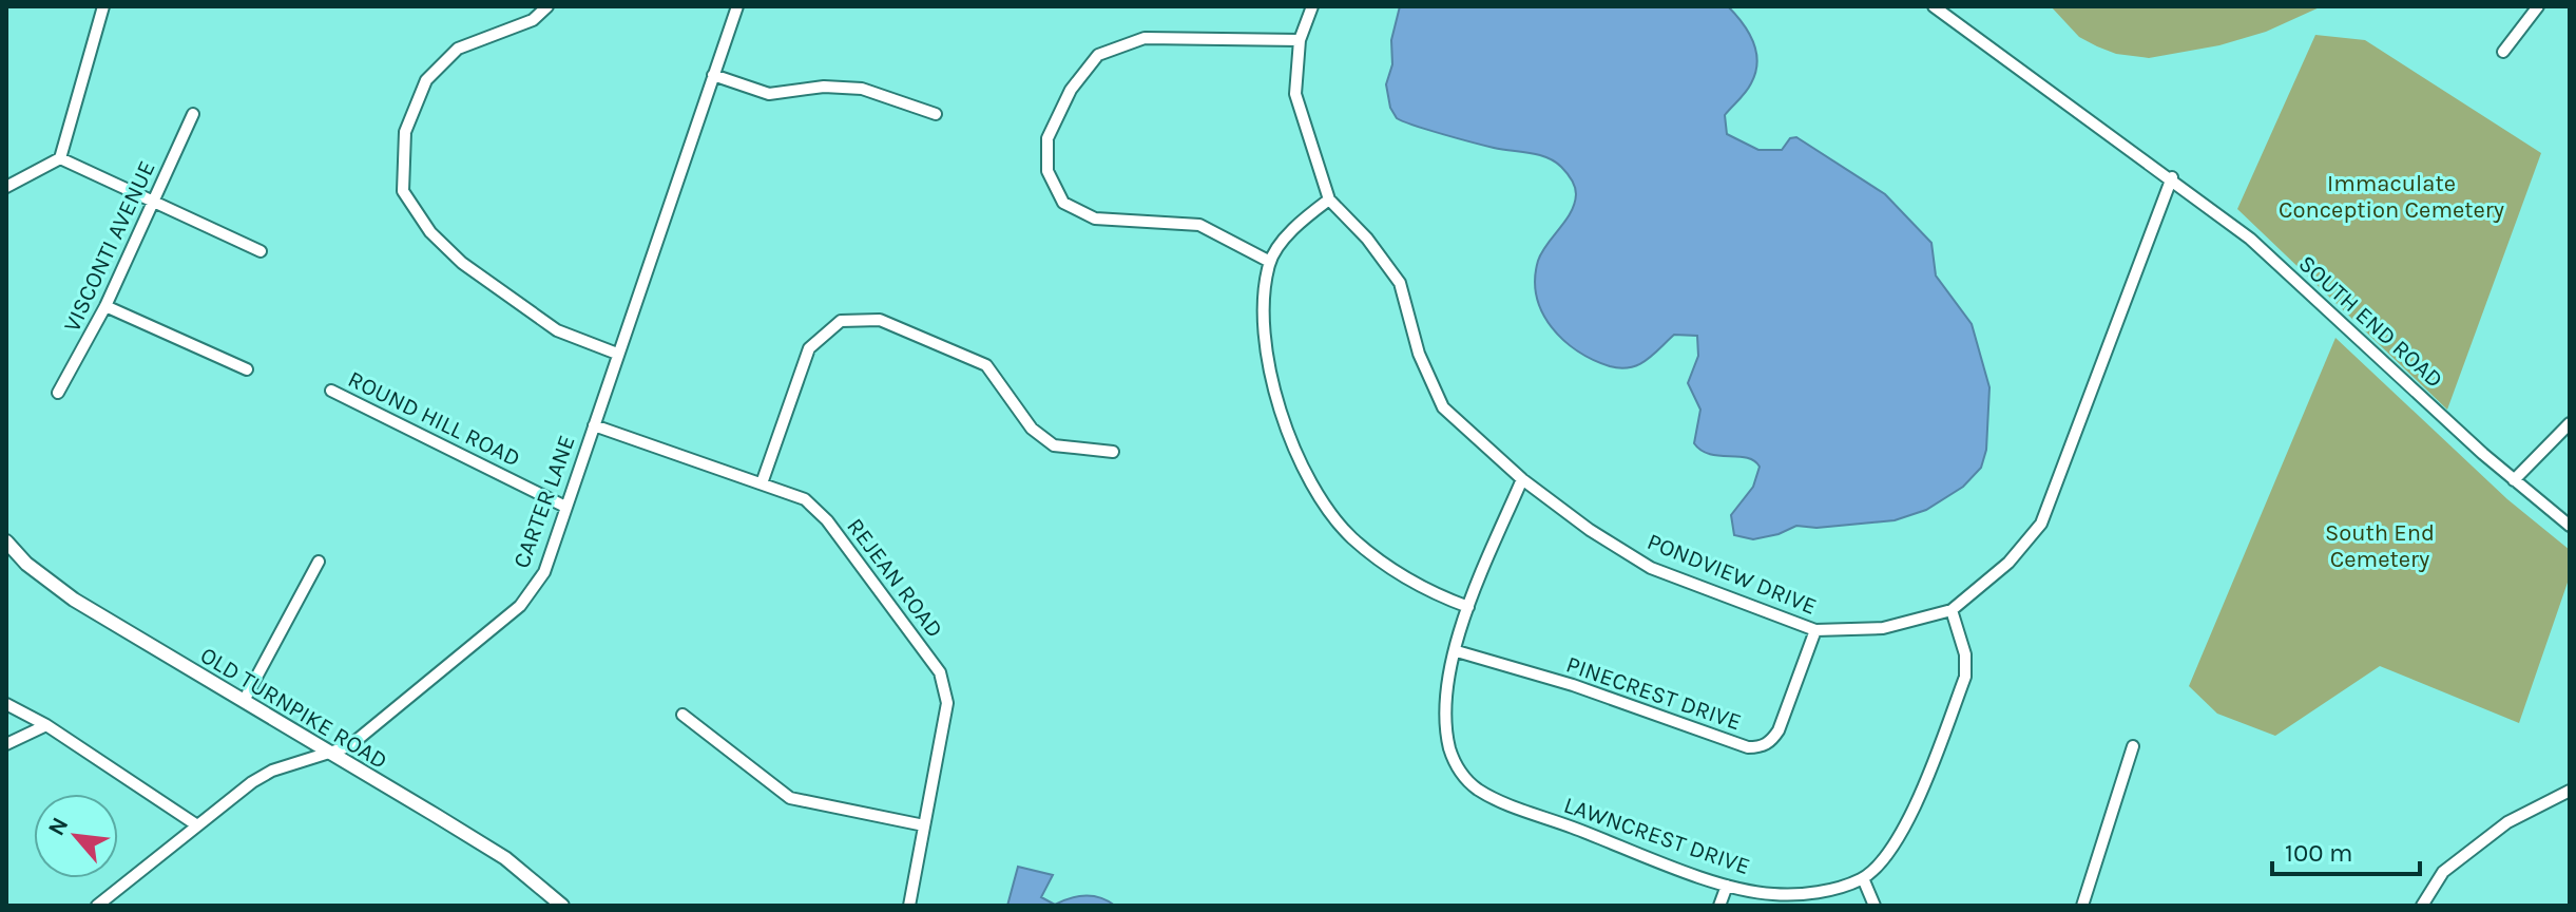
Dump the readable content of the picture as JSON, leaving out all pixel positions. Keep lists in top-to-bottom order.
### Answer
{
  "streets": {
    "main road": ["OLD TURNPIKE ROAD"],
    "street": [
      "VISCONTI AVENUE",
      "SOUTH END ROAD",
      "ROUND HILL ROAD",
      "CARTER LANE",
      "PONDVIEW DRIVE",
      "REJEAN ROAD",
      "PINECREST DRIVE",
      "LAWNCREST DRIVE"
    ]
  },
  "crossings": [
    ["SOUTH END ROAD", "PONDVIEW DRIVE"],
    ["ROUND HILL ROAD", "CARTER LANE"],
    ["CARTER LANE", "REJEAN ROAD"],
    ["CARTER LANE", "OLD TURNPIKE ROAD"],
    ["PONDVIEW DRIVE", "PINECREST DRIVE"],
    ["PONDVIEW DRIVE", "LAWNCREST DRIVE"],
    ["PINECREST DRIVE", "LAWNCREST DRIVE"]
  ],
  "parks": ["Immaculate Conception Cemetery", "South End Cemetery"],
  "scale_bar": "100 m",
  "north": "top left"
}
